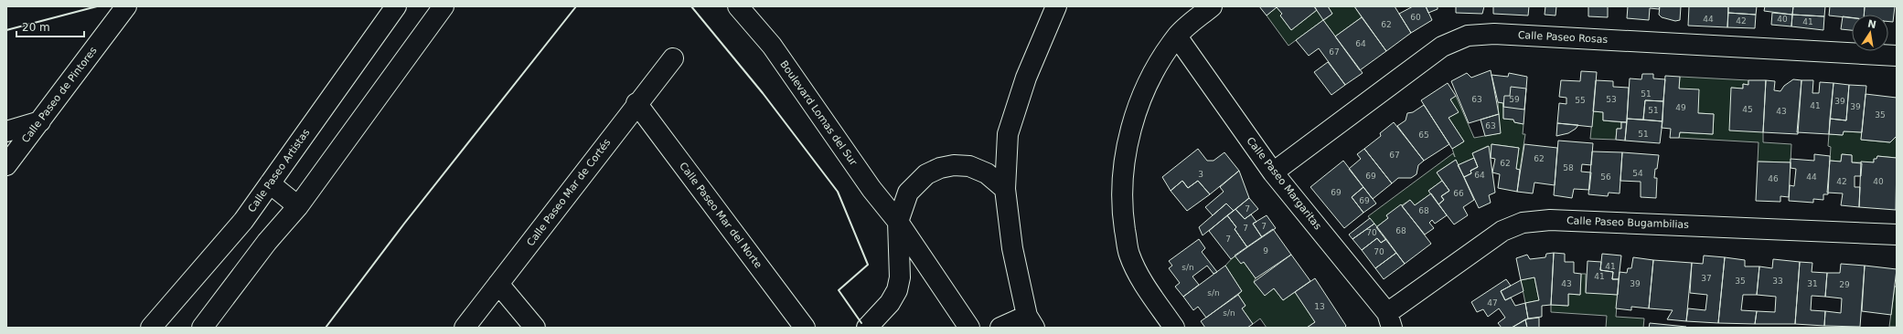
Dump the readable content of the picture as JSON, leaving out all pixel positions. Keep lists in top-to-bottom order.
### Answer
{
  "streets": {
    "street": [
      "Calle Paseo Rosas",
      "Calle Paseo de Pintores",
      "Boulevard Lomas del Sur",
      "Calle Paseo Artistas",
      "Calle Paseo Margaritas",
      "Calle Paseo Mar de Cortés",
      "Calle Paseo Mar del Norte",
      "Calle Paseo Bugambilias"
    ]
  },
  "crossings": [
    ["Calle Paseo Rosas", "Calle Paseo Margaritas"],
    ["Calle Paseo Margaritas", "Calle Paseo Bugambilias"],
    ["Calle Paseo Mar de Cortés", "Calle Paseo Mar del Norte"]
  ],
  "house_numbers": [
    "60",
    "44",
    "40",
    "42",
    "41",
    "62",
    "64",
    "67",
    "51",
    "63",
    "59",
    "53",
    "55",
    "39",
    "41",
    "39",
    "49",
    "45",
    "51",
    "43",
    "35",
    "63",
    "51",
    "65",
    "67",
    "62",
    "62",
    "58",
    "54",
    "3",
    "64",
    "69",
    "56",
    "44",
    "46",
    "42",
    "40",
    "69",
    "66",
    "69",
    "7",
    "68",
    "7",
    "7",
    "68",
    "70",
    "7",
    "9",
    "70",
    "41",
    "s/n",
    "41",
    "37",
    "35",
    "33",
    "43",
    "39",
    "31",
    "29",
    "s/n",
    "47",
    "13",
    "s/n"
  ],
  "scale_bar": "20 m",
  "north": "top"
}
